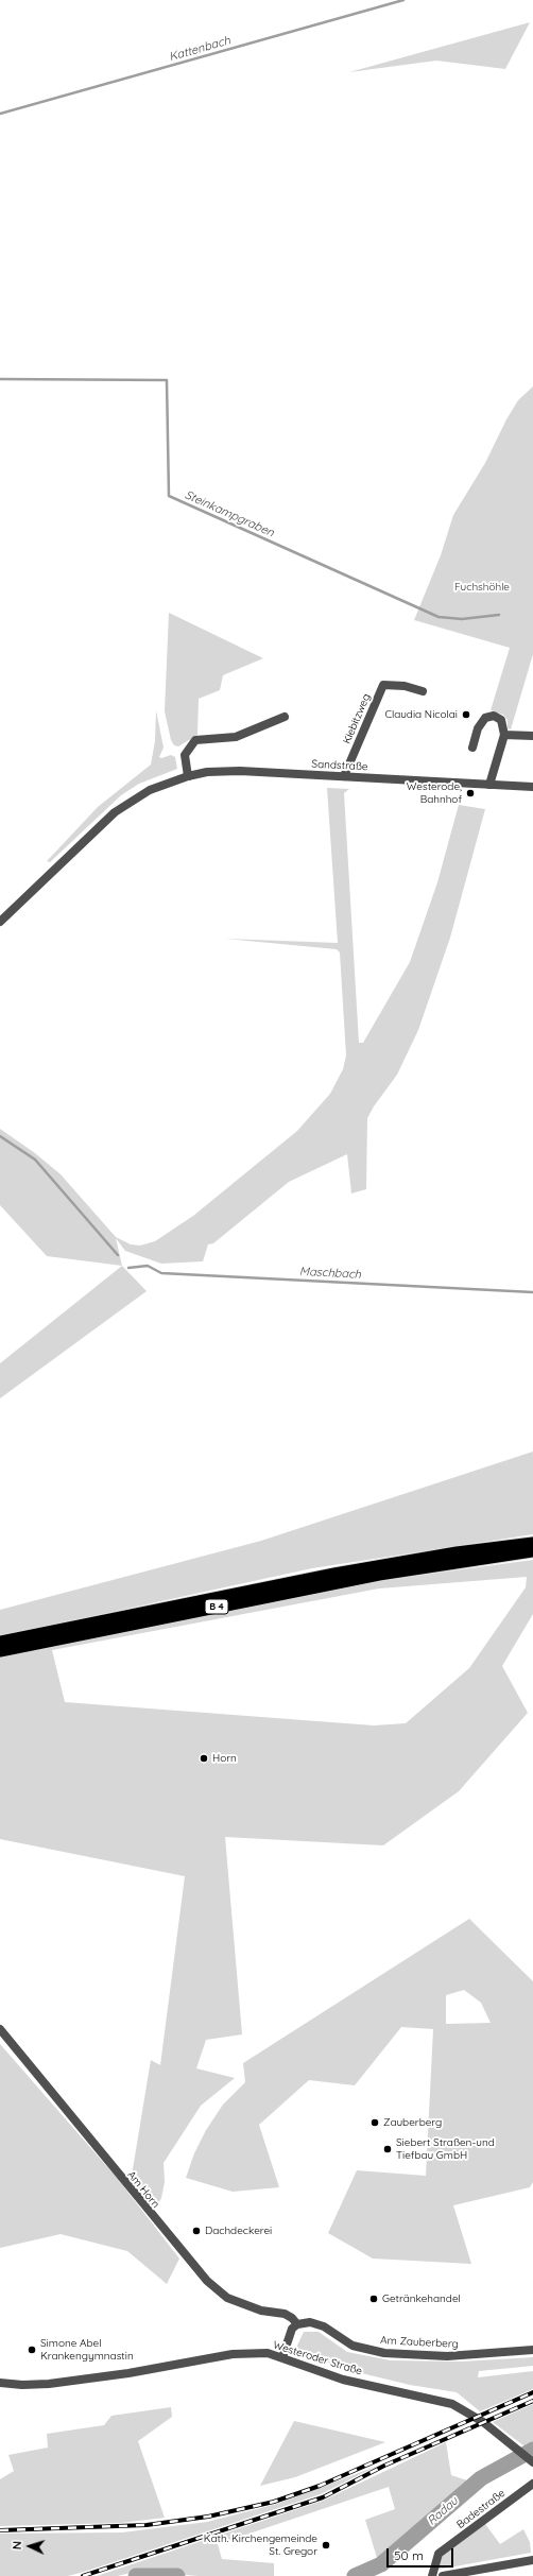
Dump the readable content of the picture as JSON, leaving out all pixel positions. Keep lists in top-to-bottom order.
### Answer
{
  "streets": {
    "highway": ["B 4"],
    "street": [
      "Kiebitzweg",
      "Sandstraße",
      "Am Horn",
      "Am Zauberberg",
      "Westeroder Straße",
      "Badestraße"
    ]
  },
  "crossings": [
    ["Kiebitzweg", "Sandstraße"],
    ["Am Horn", "Am Zauberberg"]
  ],
  "water": [
    "Kattenbach",
    "Steinkampgraben",
    "Maschbach",
    "Radau"
  ],
  "parks": ["Fuchshöhle"],
  "places": [
    "Claudia Nicolai",
    "Westerode, Bahnhof",
    "Horn",
    "Zauberberg",
    "Siebert Straßen-und Tiefbau GmbH",
    "Dachdeckerei",
    "Getränkehandel",
    "Simone Abel Krankengymnastin",
    "Kath. Kirchengemeinde St. Gregor"
  ],
  "scale_bar": "50 m",
  "north": "left"
}
